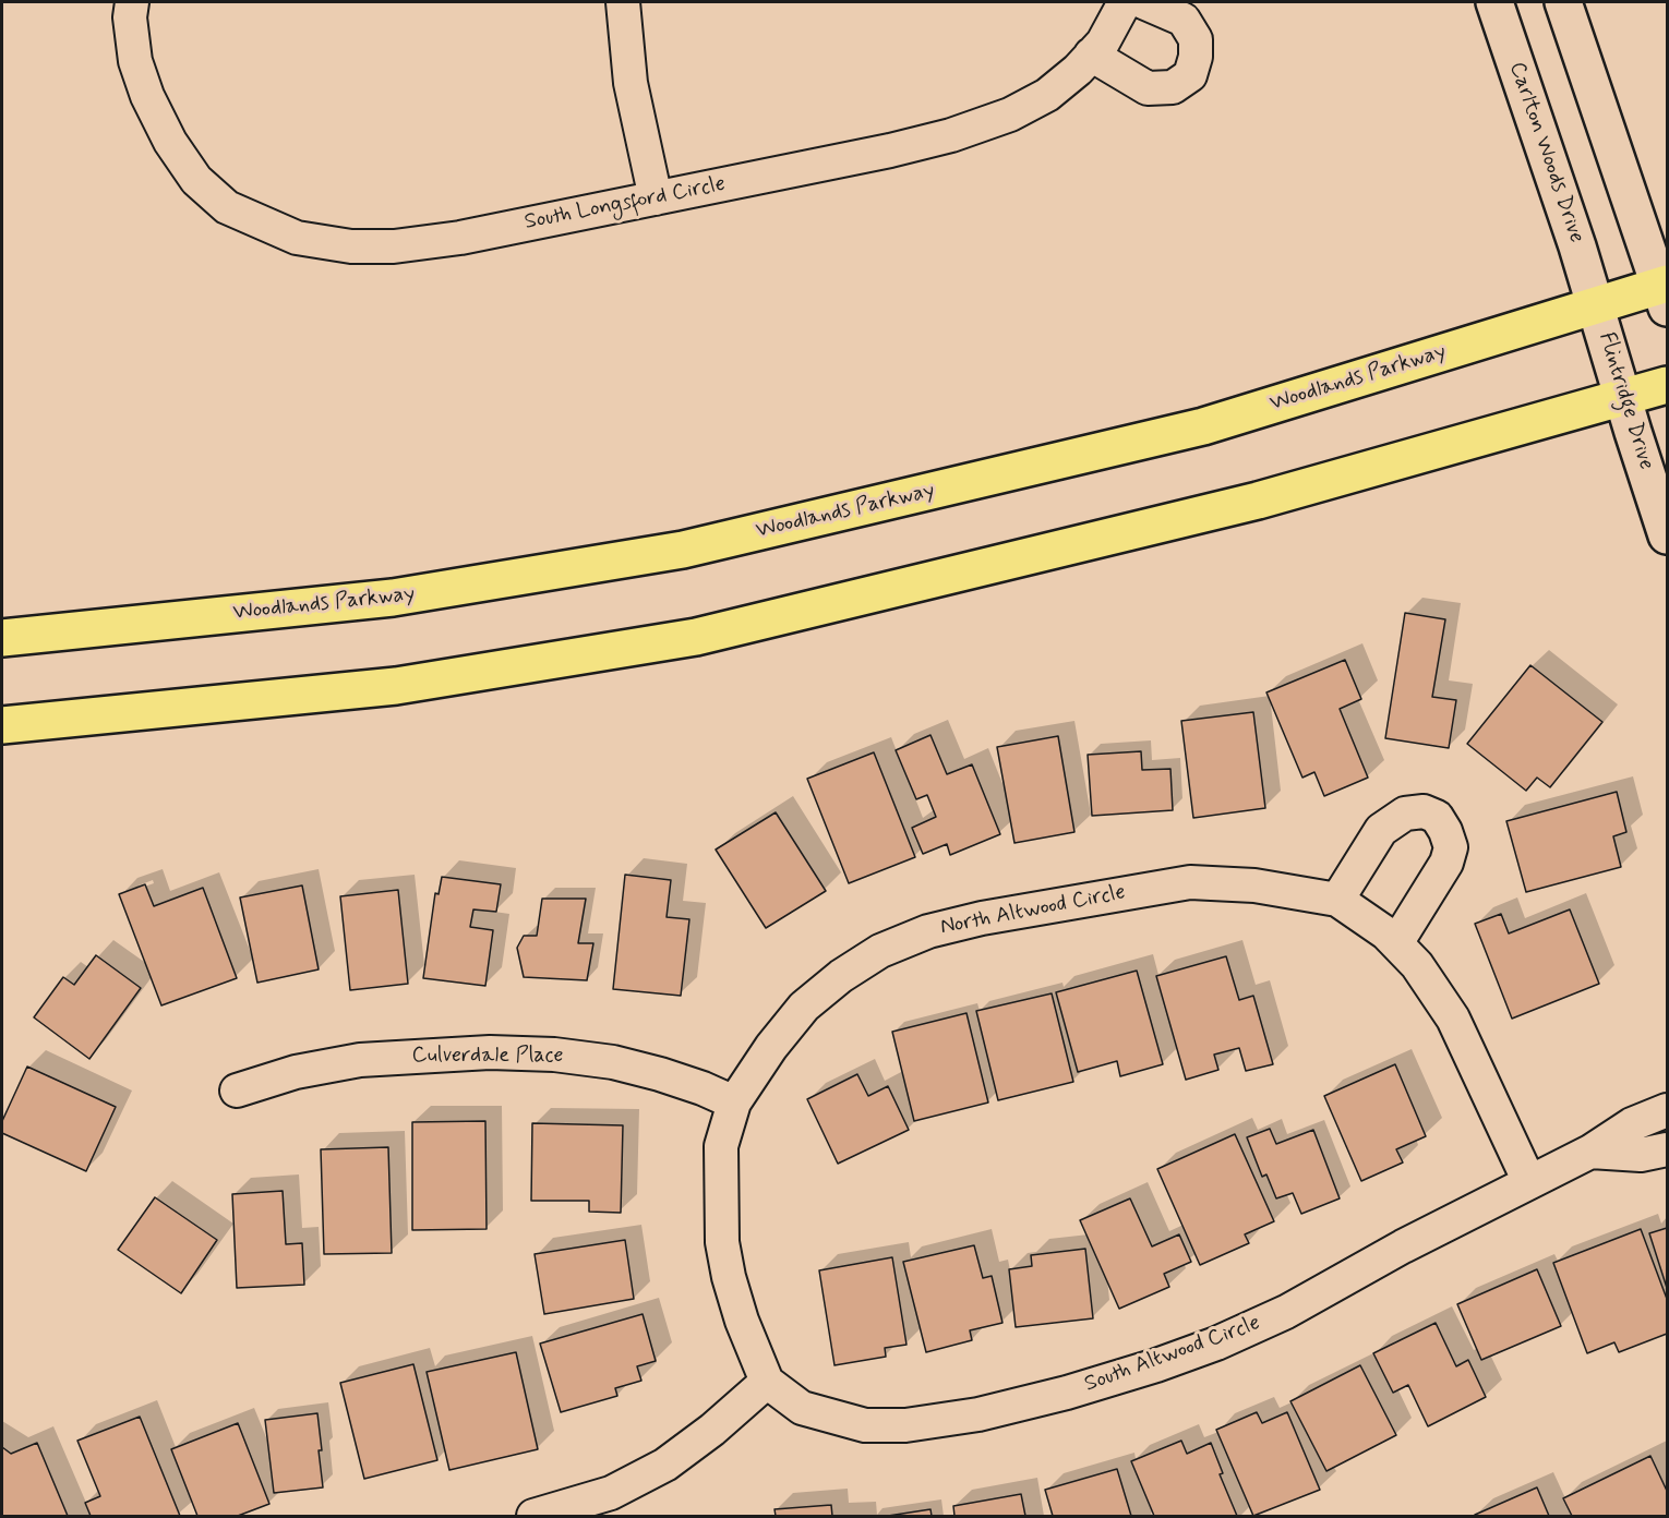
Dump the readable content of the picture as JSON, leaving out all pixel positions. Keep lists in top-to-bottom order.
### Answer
{
  "streets": {
    "main road": ["Woodlands Parkway"],
    "street": [
      "Carlton Woods Drive",
      "South Longsford Circle",
      "Flintridge Drive",
      "North Altwood Circle",
      "Culverdale Place",
      "South Altwood Circle"
    ]
  },
  "crossings": [
    ["Carlton Woods Drive", "Woodlands Parkway"],
    ["Carlton Woods Drive", "Flintridge Drive"],
    ["Woodlands Parkway", "Flintridge Drive"],
    ["North Altwood Circle", "Culverdale Place"],
    ["North Altwood Circle", "South Altwood Circle"]
  ]
}
